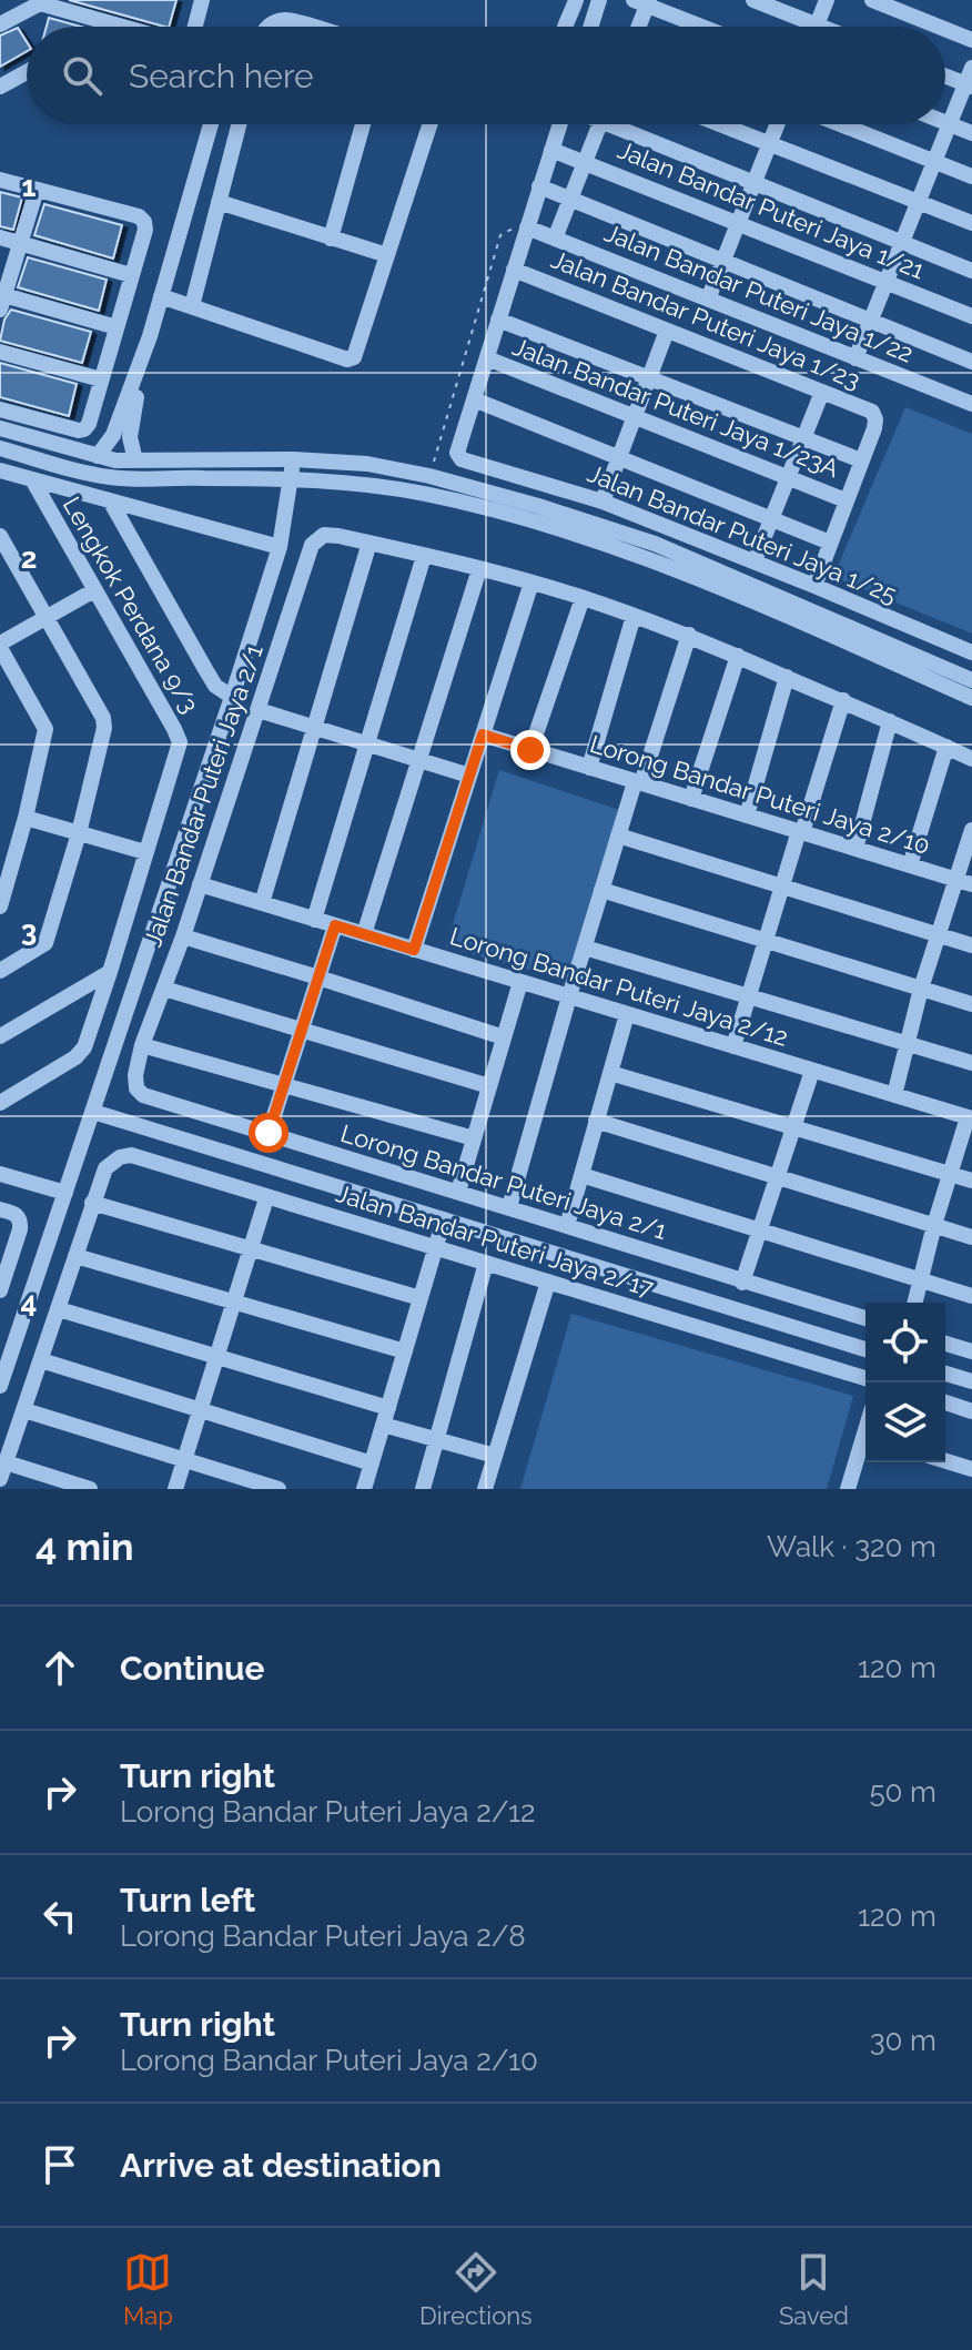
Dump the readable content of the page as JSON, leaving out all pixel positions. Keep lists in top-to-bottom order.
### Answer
{
  "streets": {
    "street": [
      "Jalan Bandar Puteri Jaya 1/21",
      "Jalan Bandar Puteri Jaya 1/22",
      "Jalan Bandar Puteri Jaya 1/23",
      "Jalan Bandar Puteri Jaya 1/23A",
      "Jalan Bandar Puteri Jaya 1/25",
      "Lengkok Perdana 9/3",
      "Lorong Bandar Puteri Jaya 2/10",
      "Jalan Bandar Puteri Jaya 2/1",
      "Lorong Bandar Puteri Jaya 2/12",
      "Lorong Bandar Puteri Jaya 2/1",
      "Jalan Bandar Puteri Jaya 2/17"
    ]
  },
  "crossings": [
    ["Jalan Bandar Puteri Jaya 2/1", "Lorong Bandar Puteri Jaya 2/12"],
    ["Jalan Bandar Puteri Jaya 2/1", "Lorong Bandar Puteri Jaya 2/1"]
  ],
  "page": {
    "search": "Search here",
    "heading": ["4 min", "Walk · 320 m"],
    "list": [
      ["Continue", "120 m"],
      ["Turn right", "Lorong Bandar Puteri Jaya 2/12", "50 m"],
      ["Turn left", "Lorong Bandar Puteri Jaya 2/8", "120 m"],
      ["Turn right", "Lorong Bandar Puteri Jaya 2/10", "30 m"],
      "Arrive at destination"
    ],
    "nav": ["Map", "Directions", "Saved"]
  },
  "grid": {
    "rows": [
      "1",
      "2",
      "3",
      "4"
    ]
  }
}
